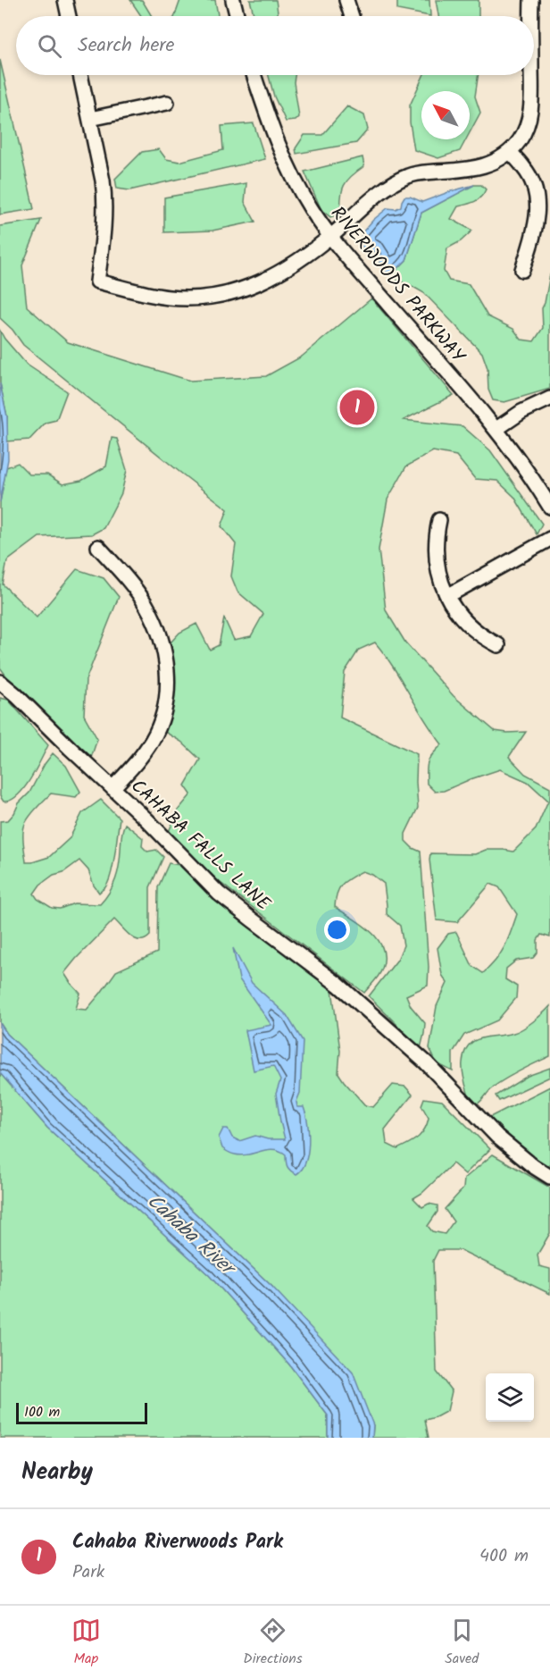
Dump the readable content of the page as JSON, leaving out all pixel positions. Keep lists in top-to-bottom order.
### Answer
{
  "streets": {
    "street": ["RIVERWOODS PARKWAY", "CAHABA FALLS LANE"]
  },
  "water": ["Cahaba River"],
  "scale_bar": "100 m",
  "north": "top left",
  "page": {
    "search": "Search here",
    "pins": "1",
    "scale": "100 m",
    "heading": "Nearby",
    "list": [
      {
        "mark": "1",
        "name": "Cahaba Riverwoods Park",
        "note": "Park",
        "value": "400 m"
      }
    ],
    "nav": ["Map", "Directions", "Saved"]
  }
}
